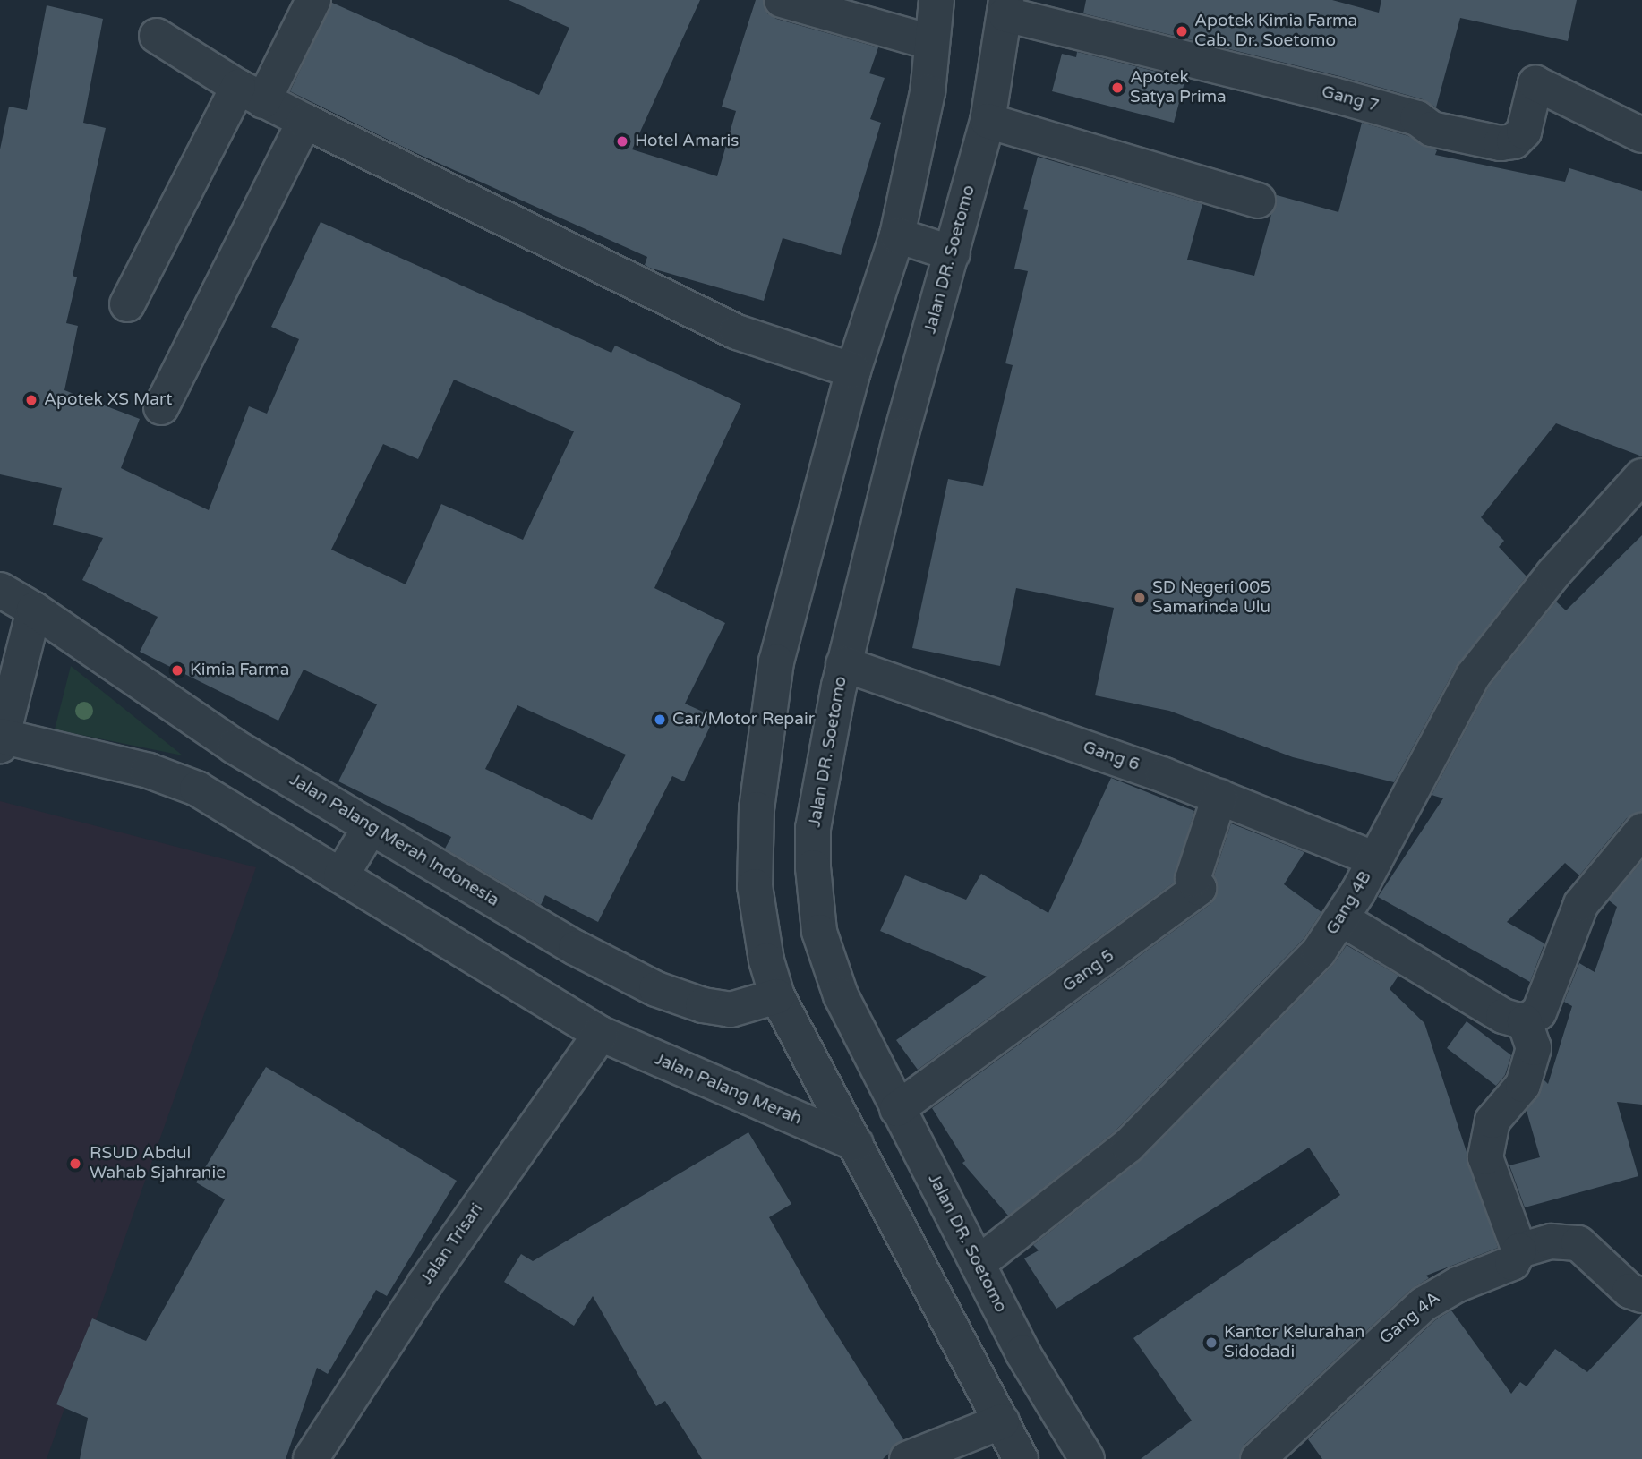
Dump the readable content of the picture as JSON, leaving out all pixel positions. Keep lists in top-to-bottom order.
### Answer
{
  "streets": {
    "street": [
      "Gang 7",
      "Jalan DR. Soetomo",
      "Gang 6",
      "Jalan Palang Merah Indonesia",
      "Gang 4B",
      "Gang 5",
      "Jalan Palang Merah",
      "Jalan Trisari",
      "Gang 4A"
    ]
  },
  "crossings": [
    ["Gang 7", "Jalan DR. Soetomo"],
    ["Jalan DR. Soetomo", "Gang 6"],
    ["Jalan DR. Soetomo", "Gang 4B"],
    ["Jalan DR. Soetomo", "Gang 5"],
    ["Gang 6", "Gang 4B"],
    ["Gang 6", "Gang 5"],
    ["Jalan Palang Merah", "Jalan Trisari"]
  ],
  "places": [
    "Apotek Kimia Farma Cab. Dr. Soetomo",
    "Apotek Satya Prima",
    "Hotel Amaris",
    "Apotek XS Mart",
    "SD Negeri 005 Samarinda Ulu",
    "Kimia Farma",
    "Car/Motor Repair",
    "RSUD Abdul Wahab Sjahranie",
    "Kantor Kelurahan Sidodadi"
  ]
}
